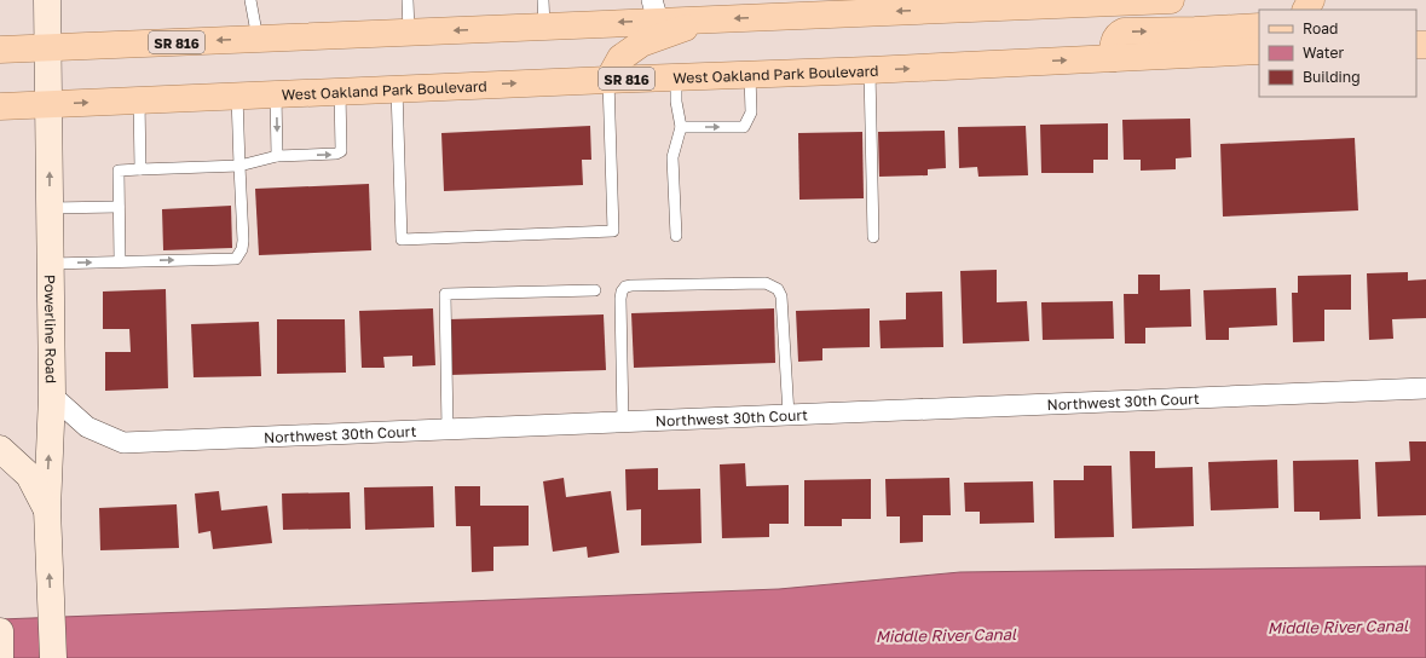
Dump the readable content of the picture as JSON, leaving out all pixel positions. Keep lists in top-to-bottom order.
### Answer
{
  "streets": {
    "main road": ["SR 816", "West Oakland Park Boulevard", "Powerline Road"],
    "street": ["Northwest 30th Court"]
  },
  "crossings": [
    ["SR 816", "Powerline Road"],
    ["West Oakland Park Boulevard", "Powerline Road"],
    ["Powerline Road", "Northwest 30th Court"]
  ],
  "one_way": ["Powerline Road"],
  "water": ["Middle River Canal"],
  "legend": ["Road", "Water", "Building"]
}
